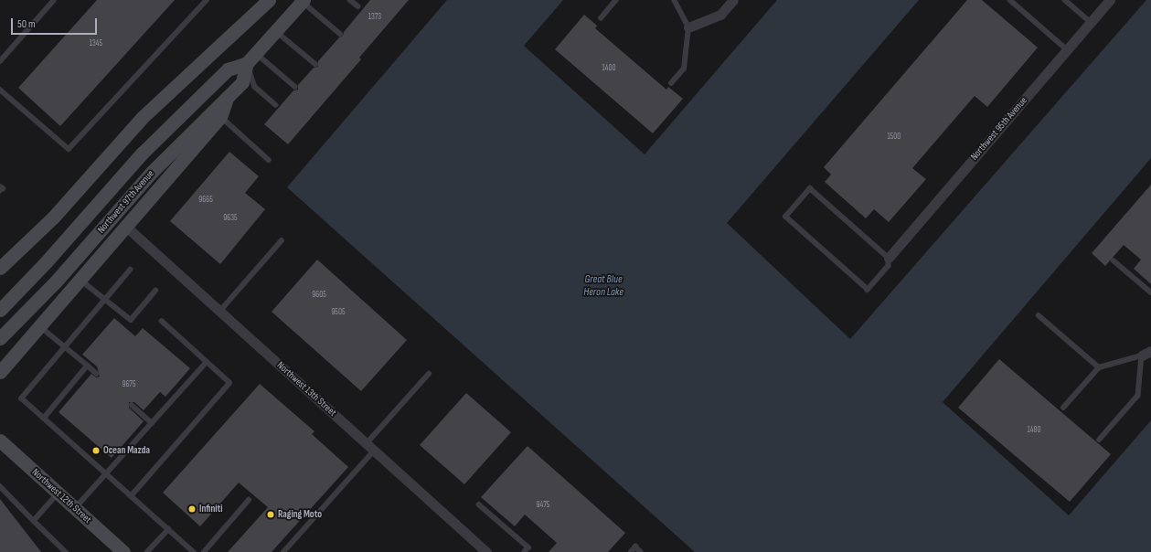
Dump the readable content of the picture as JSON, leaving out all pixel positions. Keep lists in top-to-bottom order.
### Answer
{
  "streets": {
    "street": [
      "Northwest 95th Avenue",
      "Northwest 97th Avenue",
      "Northwest 13th Street",
      "Northwest 12th Street"
    ]
  },
  "water": ["Great Blue Heron Lake"],
  "places": ["Ocean Mazda", "Infiniti", "Raging Moto"],
  "house_numbers": [
    "1373",
    "1345",
    "1400",
    "1500",
    "9665",
    "9635",
    "9605",
    "9505",
    "9675",
    "1480",
    "9475"
  ],
  "scale_bar": "50 m"
}
